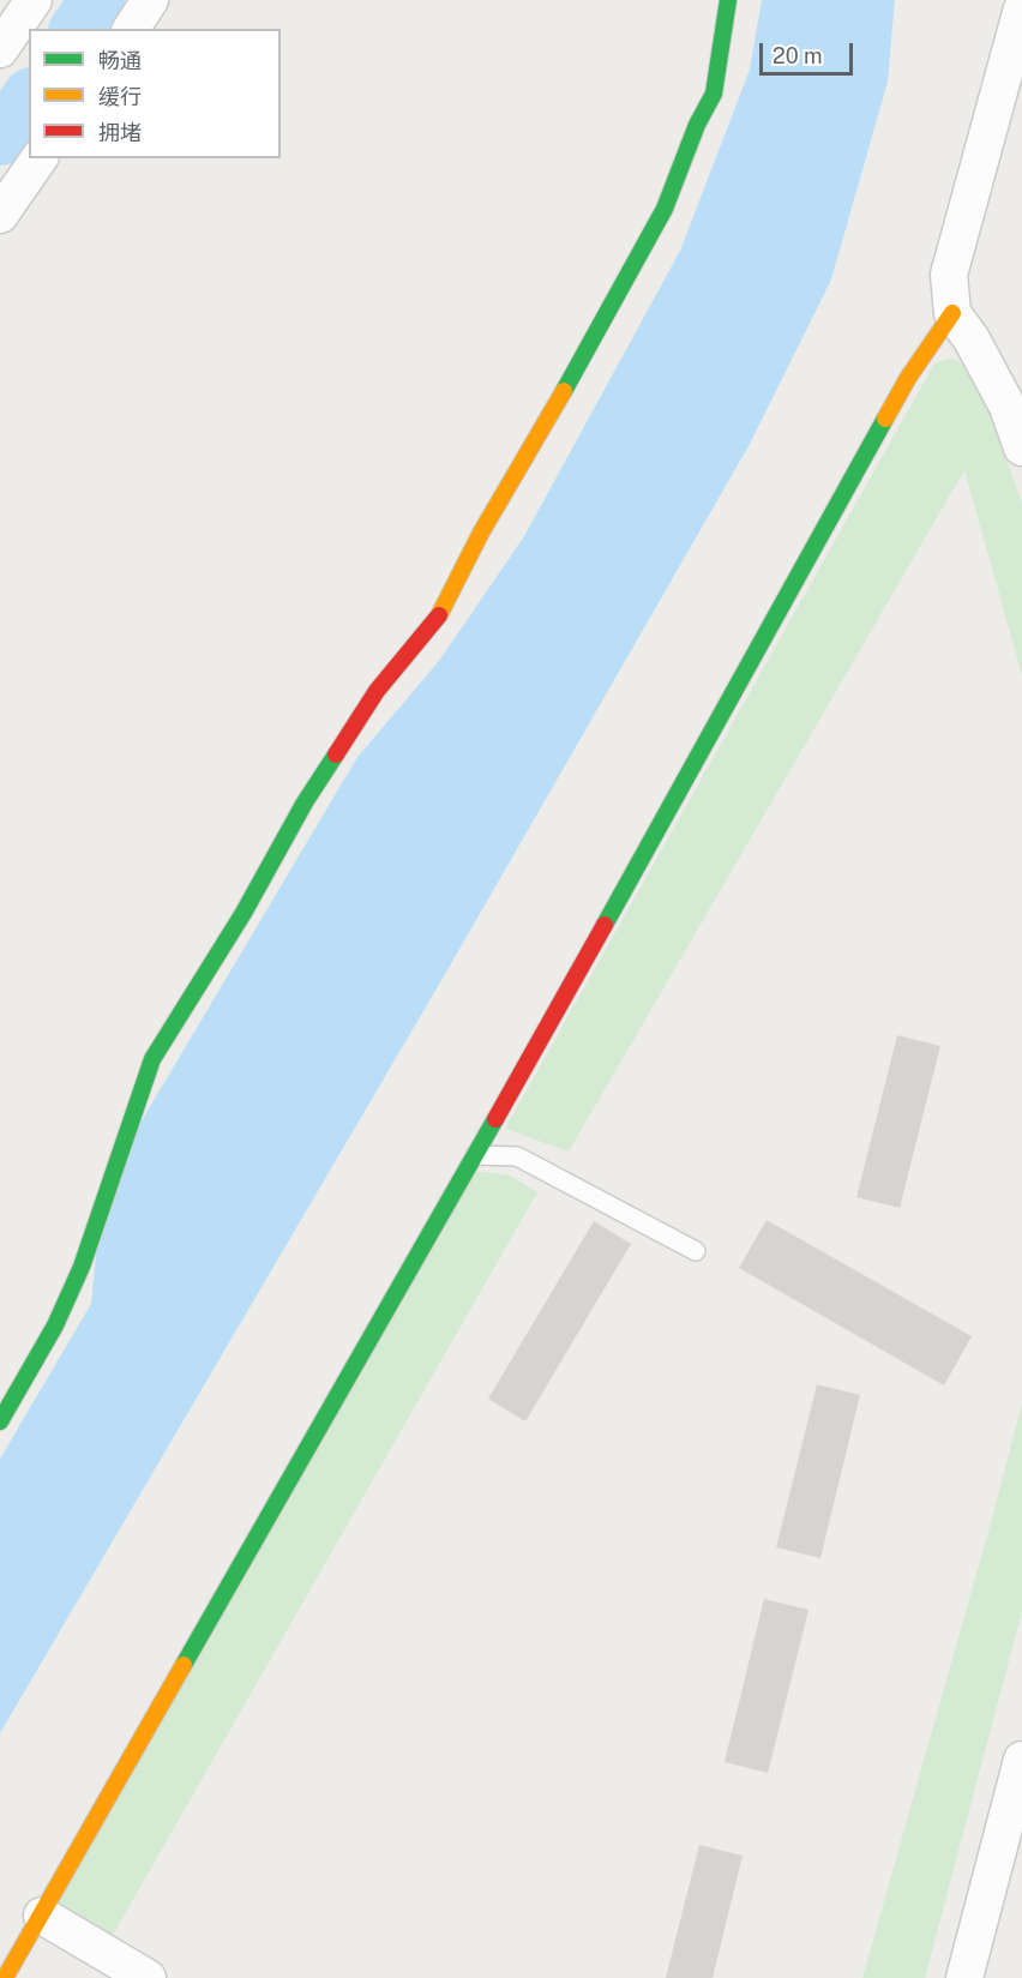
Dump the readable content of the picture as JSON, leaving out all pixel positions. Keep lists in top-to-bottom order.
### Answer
{
  "legend": ["畅通", "缓行", "拥堵"],
  "scale_bar": "20 m"
}
